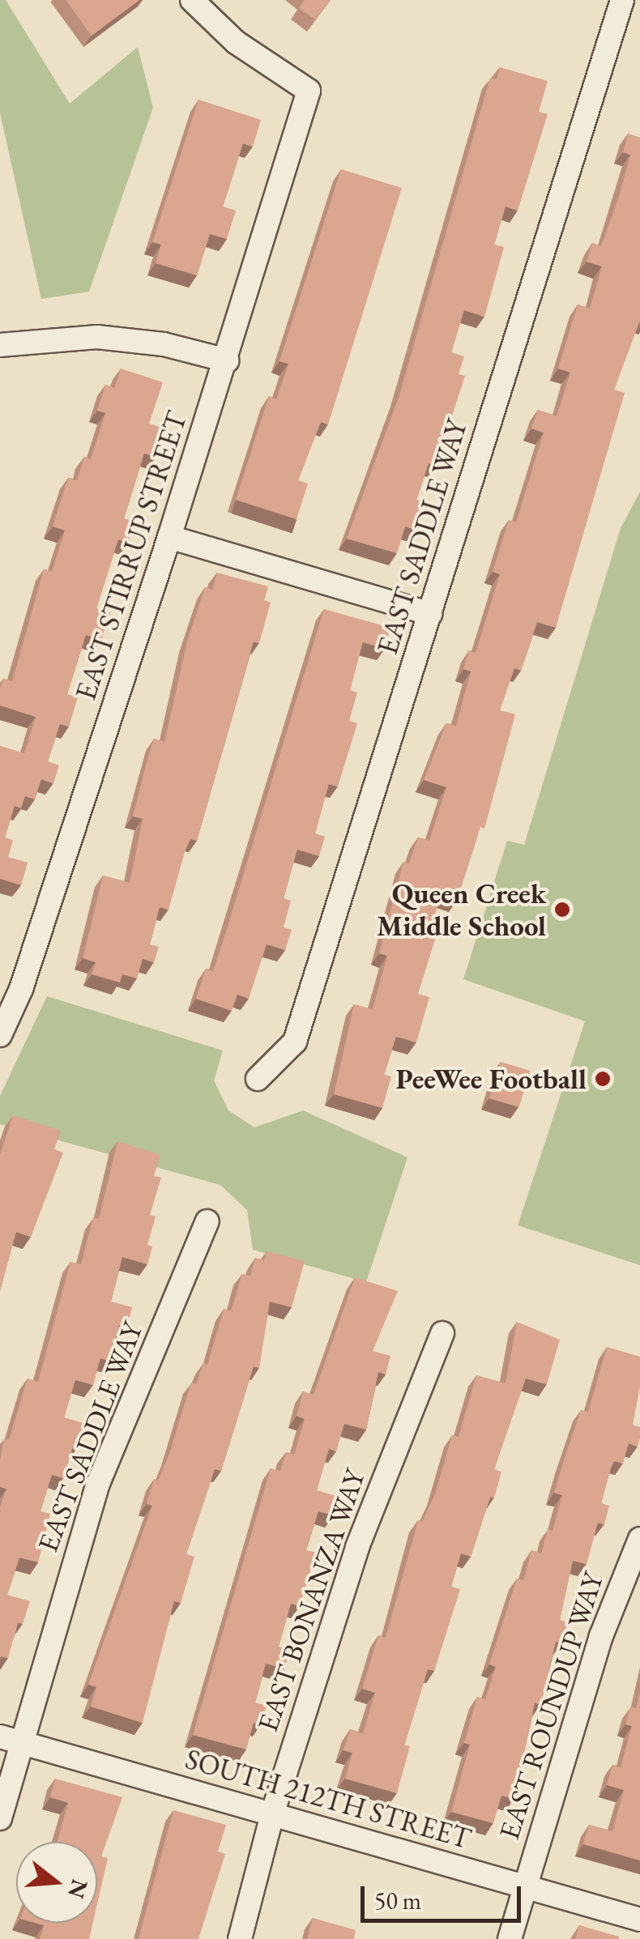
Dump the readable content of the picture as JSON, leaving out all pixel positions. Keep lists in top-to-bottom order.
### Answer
{
  "streets": {
    "street": [
      "EAST SADDLE WAY",
      "EAST STIRRUP STREET",
      "EAST BONANZA WAY",
      "EAST ROUNDUP WAY",
      "SOUTH 212TH STREET"
    ]
  },
  "crossings": [
    ["EAST SADDLE WAY", "SOUTH 212TH STREET"],
    ["EAST BONANZA WAY", "SOUTH 212TH STREET"],
    ["EAST ROUNDUP WAY", "SOUTH 212TH STREET"]
  ],
  "places": ["Queen Creek Middle School", "PeeWee Football"],
  "scale_bar": "50 m",
  "north": "right"
}
